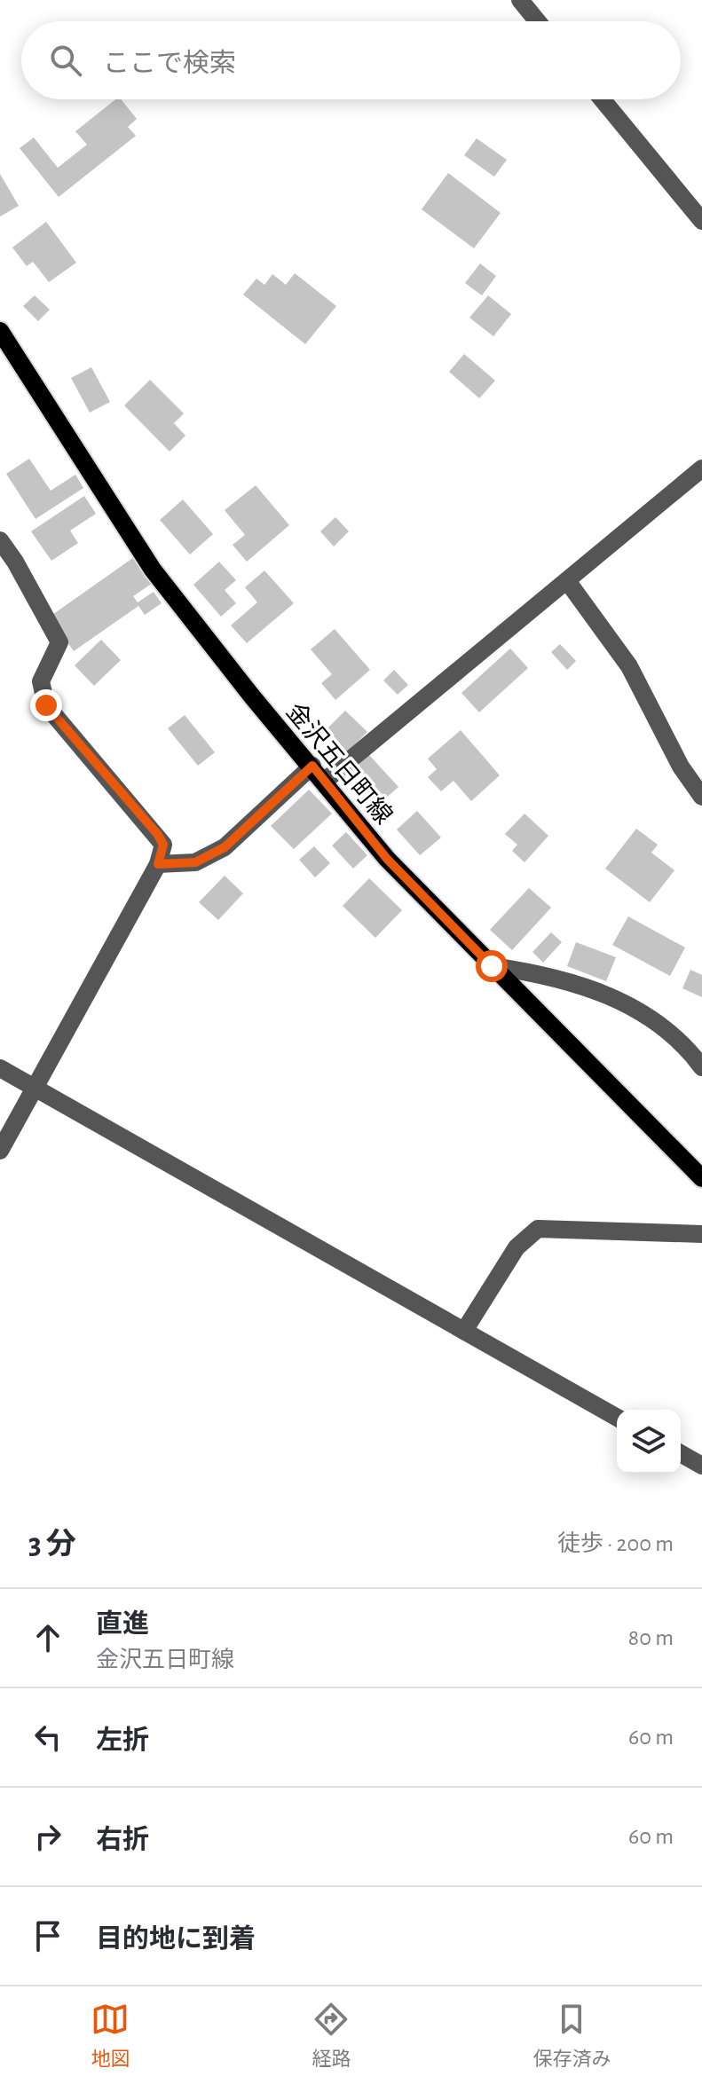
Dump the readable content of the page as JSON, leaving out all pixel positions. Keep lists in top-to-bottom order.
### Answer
{
  "streets": {
    "main road": ["金沢五日町線"]
  },
  "page": {
    "search": "ここで検索",
    "heading": ["3 分", "徒歩 · 200 m"],
    "list": [
      ["直進", "金沢五日町線", "80 m"],
      ["左折", "60 m"],
      ["右折", "60 m"],
      "目的地に到着"
    ],
    "nav": ["地図", "経路", "保存済み"]
  }
}
